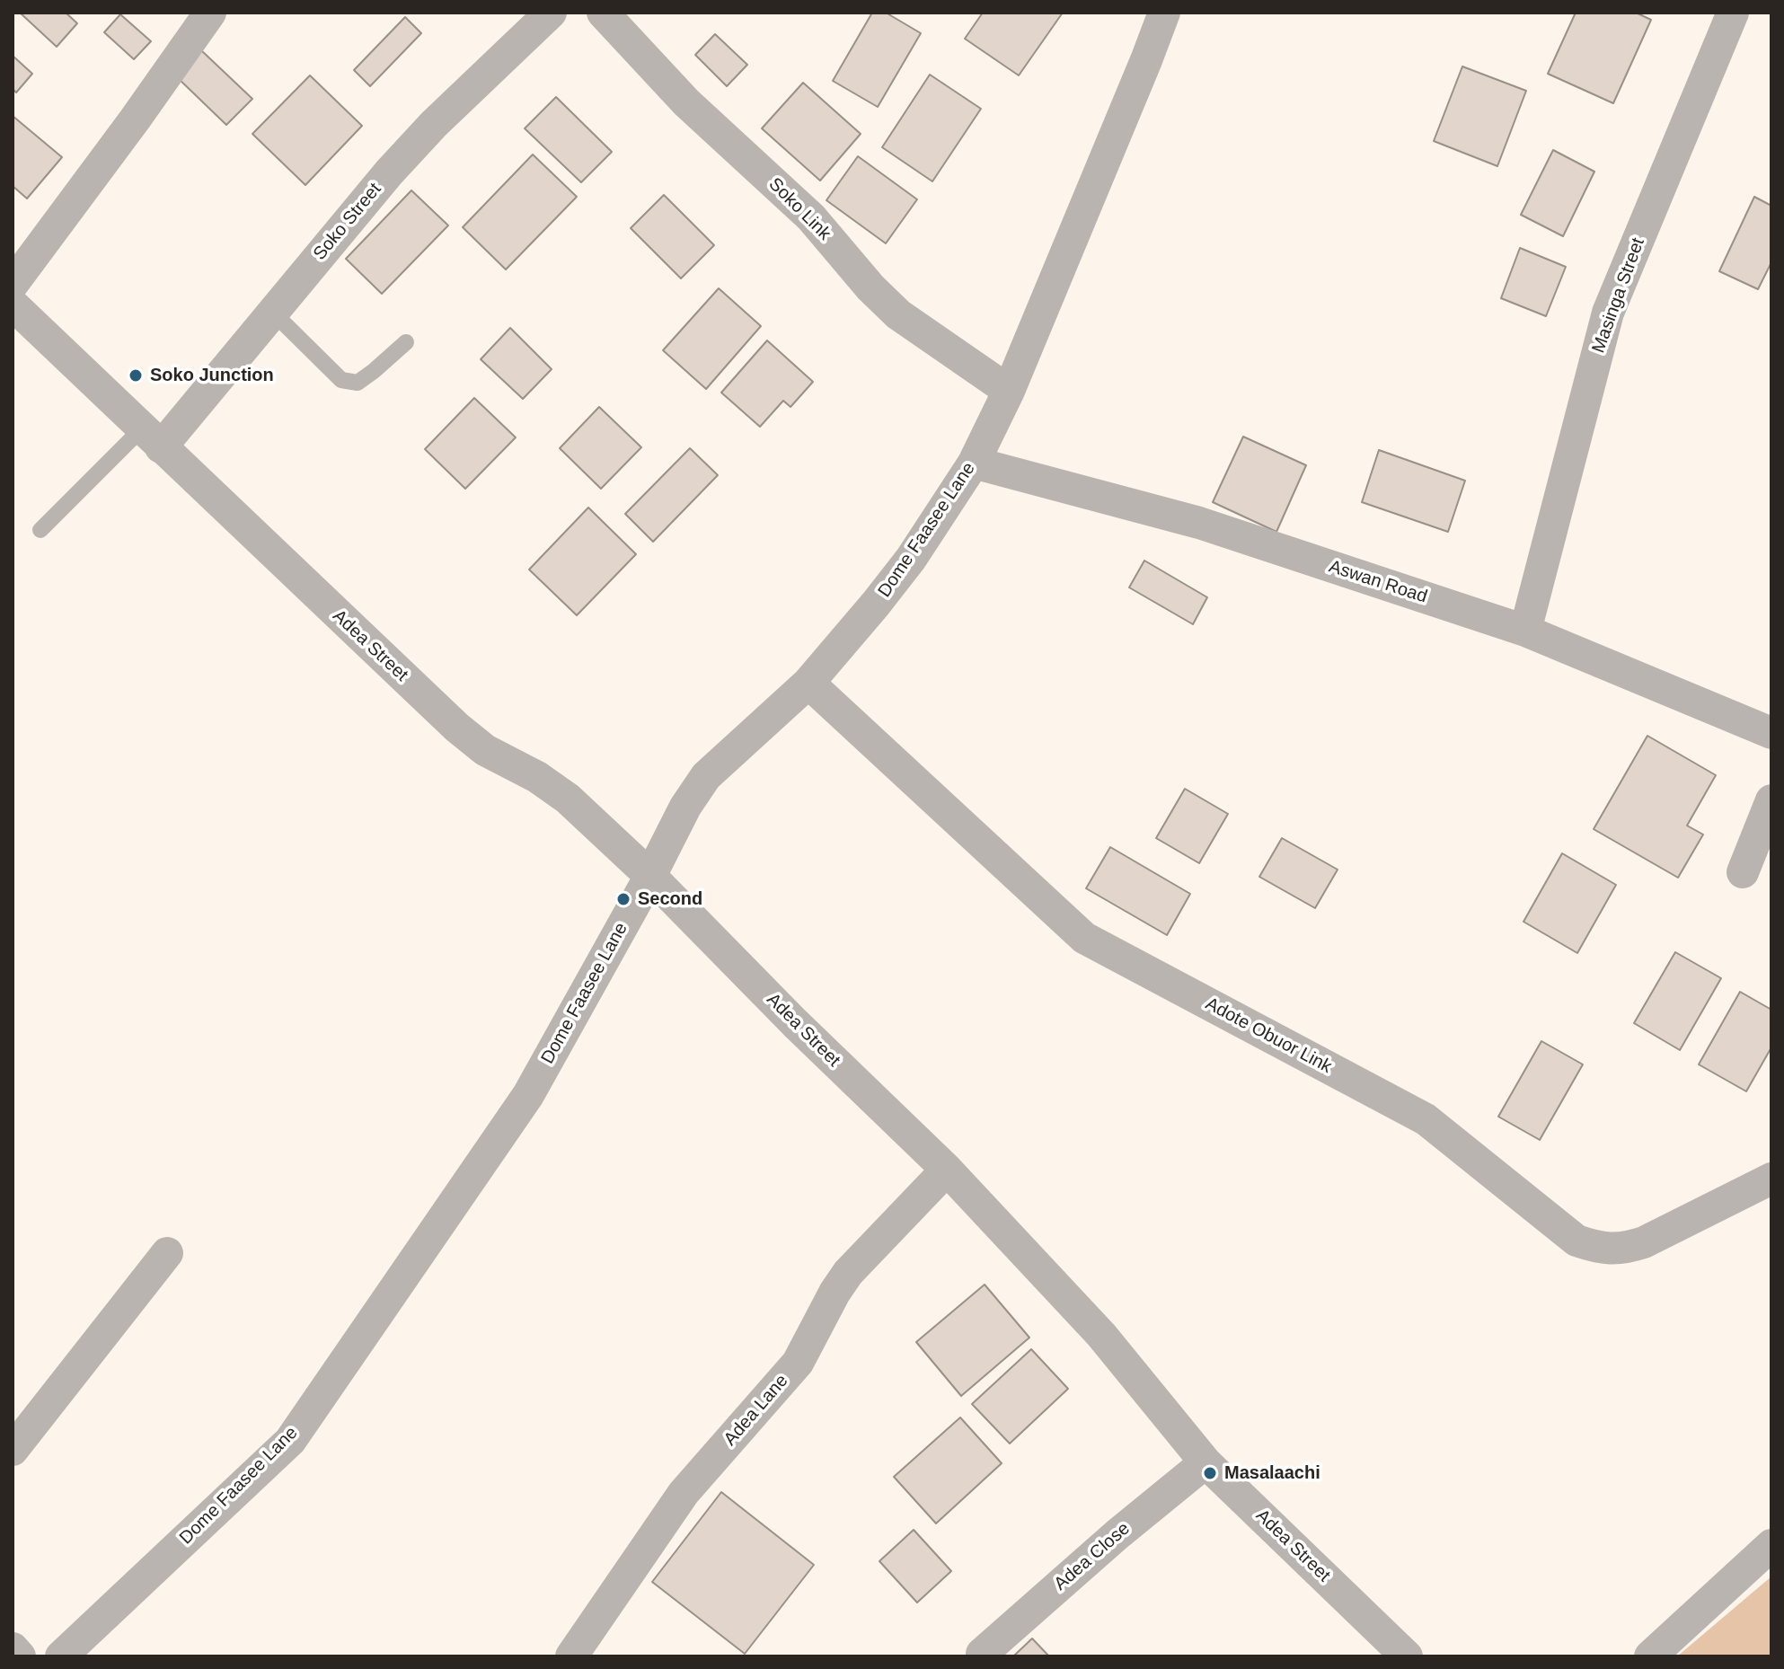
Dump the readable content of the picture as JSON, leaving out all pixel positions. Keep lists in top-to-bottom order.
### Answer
{
  "streets": {
    "street": [
      "Soko Link",
      "Soko Street",
      "Masinga Street",
      "Dome Faasee Lane",
      "Aswan Road",
      "Adea Street",
      "Adote Obuor Link",
      "Adea Lane",
      "Adea Close"
    ]
  },
  "crossings": [
    ["Soko Link", "Dome Faasee Lane"],
    ["Soko Street", "Adea Street"],
    ["Masinga Street", "Aswan Road"],
    ["Dome Faasee Lane", "Aswan Road"],
    ["Dome Faasee Lane", "Adea Street"],
    ["Dome Faasee Lane", "Adote Obuor Link"],
    ["Adea Street", "Adea Lane"],
    ["Adea Street", "Adea Close"]
  ],
  "places": ["Soko Junction", "Second", "Masalaachi"]
}
